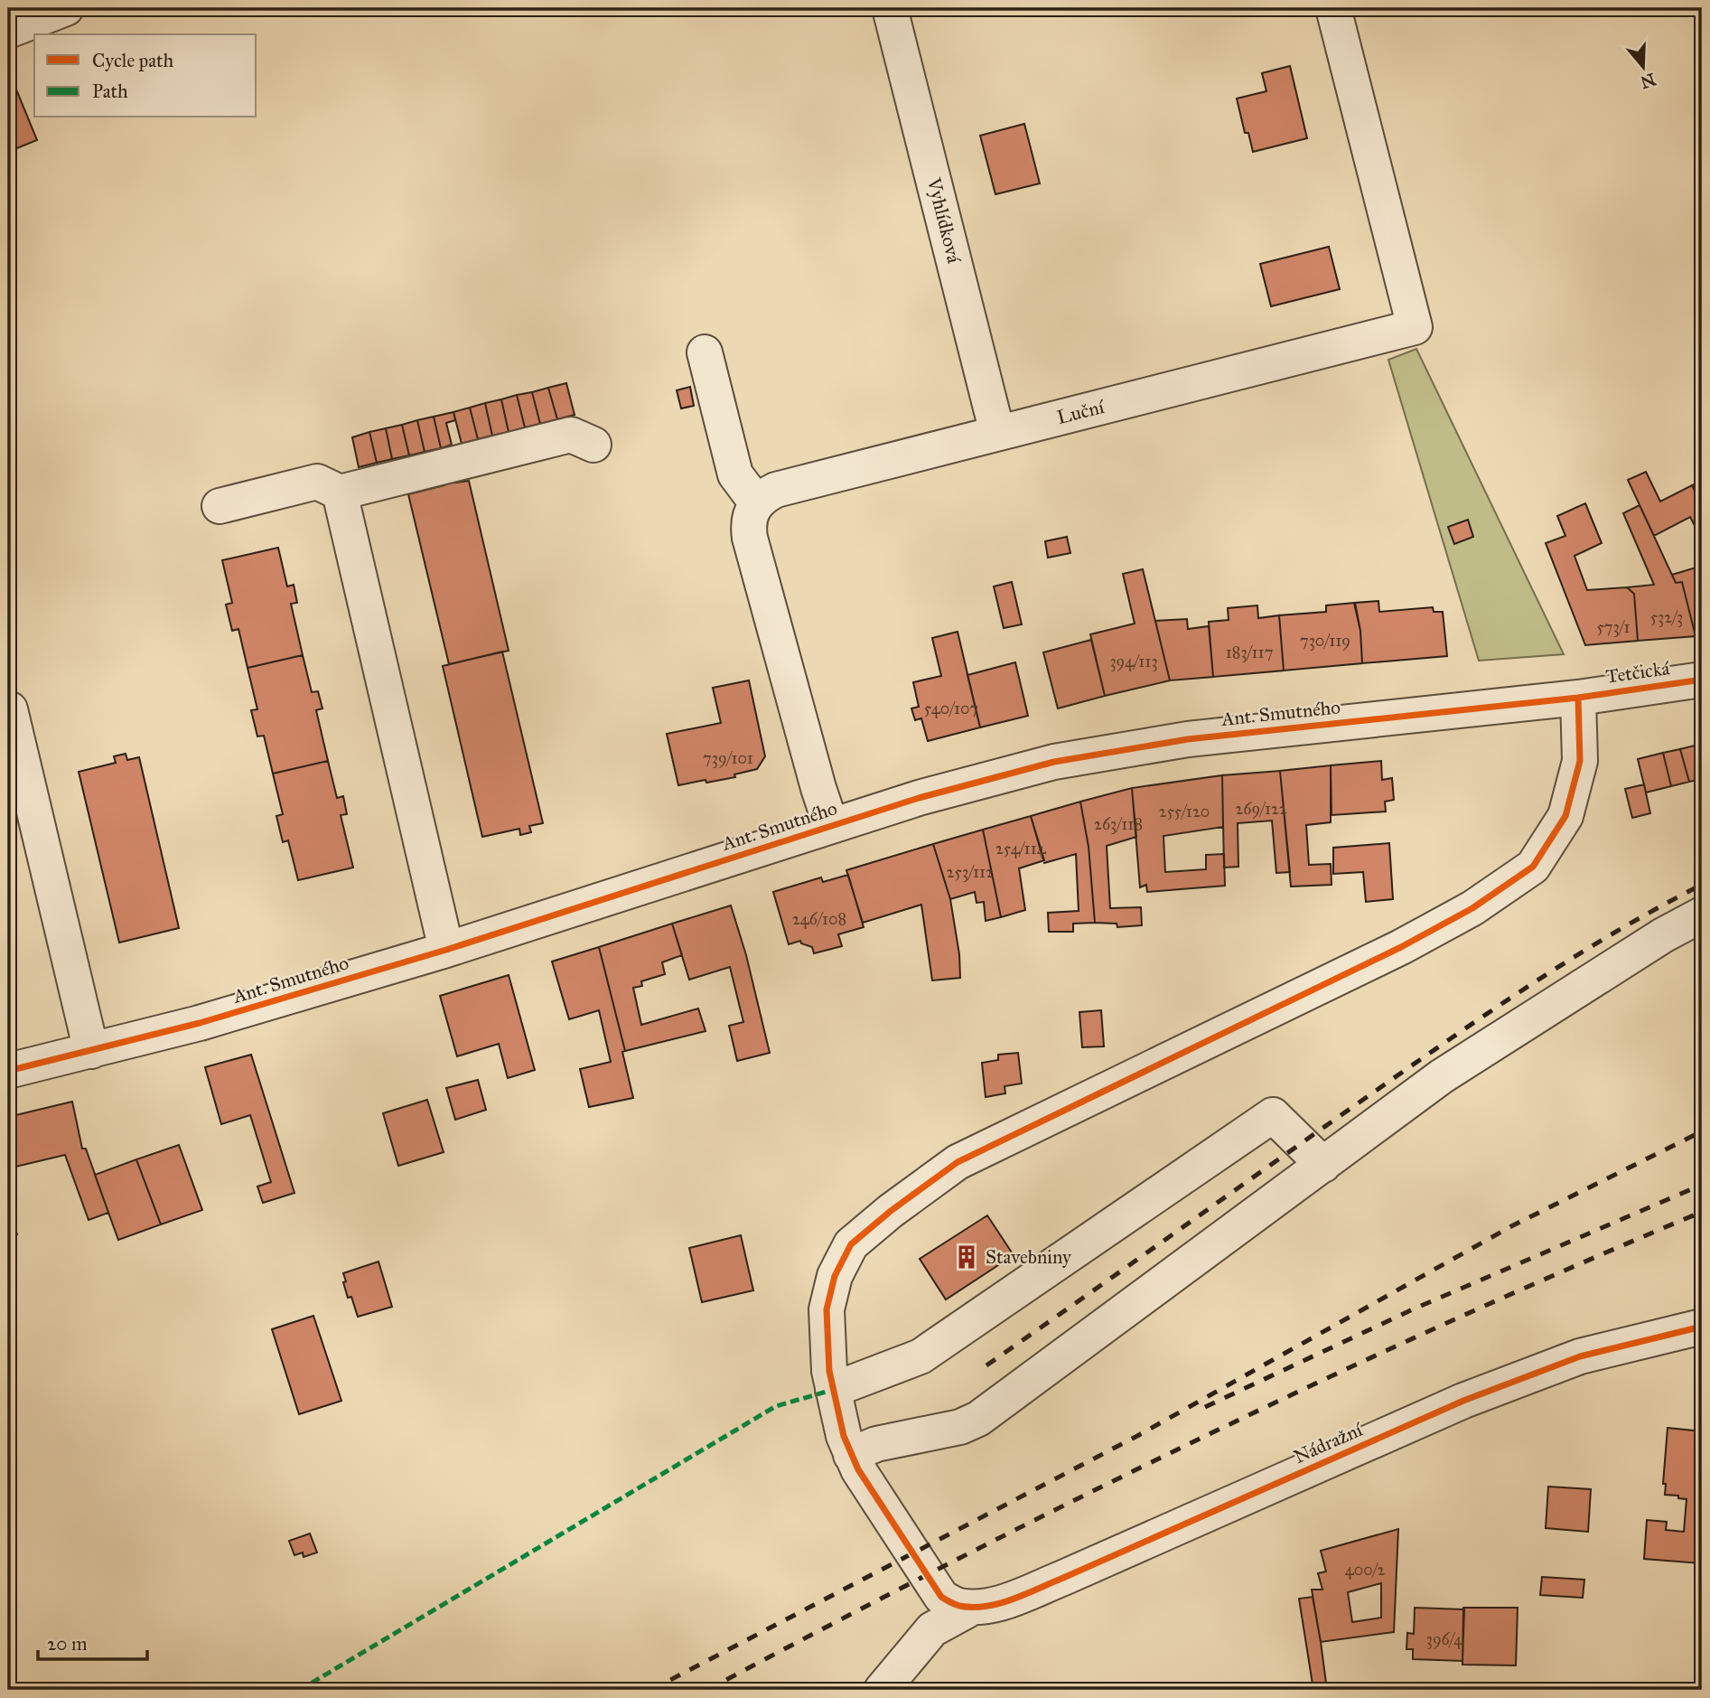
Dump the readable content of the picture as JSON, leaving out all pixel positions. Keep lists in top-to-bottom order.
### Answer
{
  "streets": {
    "street": [
      "Vyhlídková",
      "Luční",
      "Tetčická",
      "Ant. Smutného",
      "Nádražní"
    ]
  },
  "crossings": [
    ["Vyhlídková", "Luční"],
    ["Tetčická", "Ant. Smutného"]
  ],
  "places": {
    "building": ["Stavebniny"]
  },
  "house_numbers": [
    "532/3",
    "573/1",
    "730/119",
    "183/117",
    "394/113",
    "540/107",
    "739/101",
    "269/122",
    "255/120",
    "263/118",
    "254/114",
    "253/112",
    "246/108",
    "400/2",
    "396/4"
  ],
  "legend": ["Cycle path", "Path"],
  "scale_bar": "20 m",
  "north": "bottom"
}
